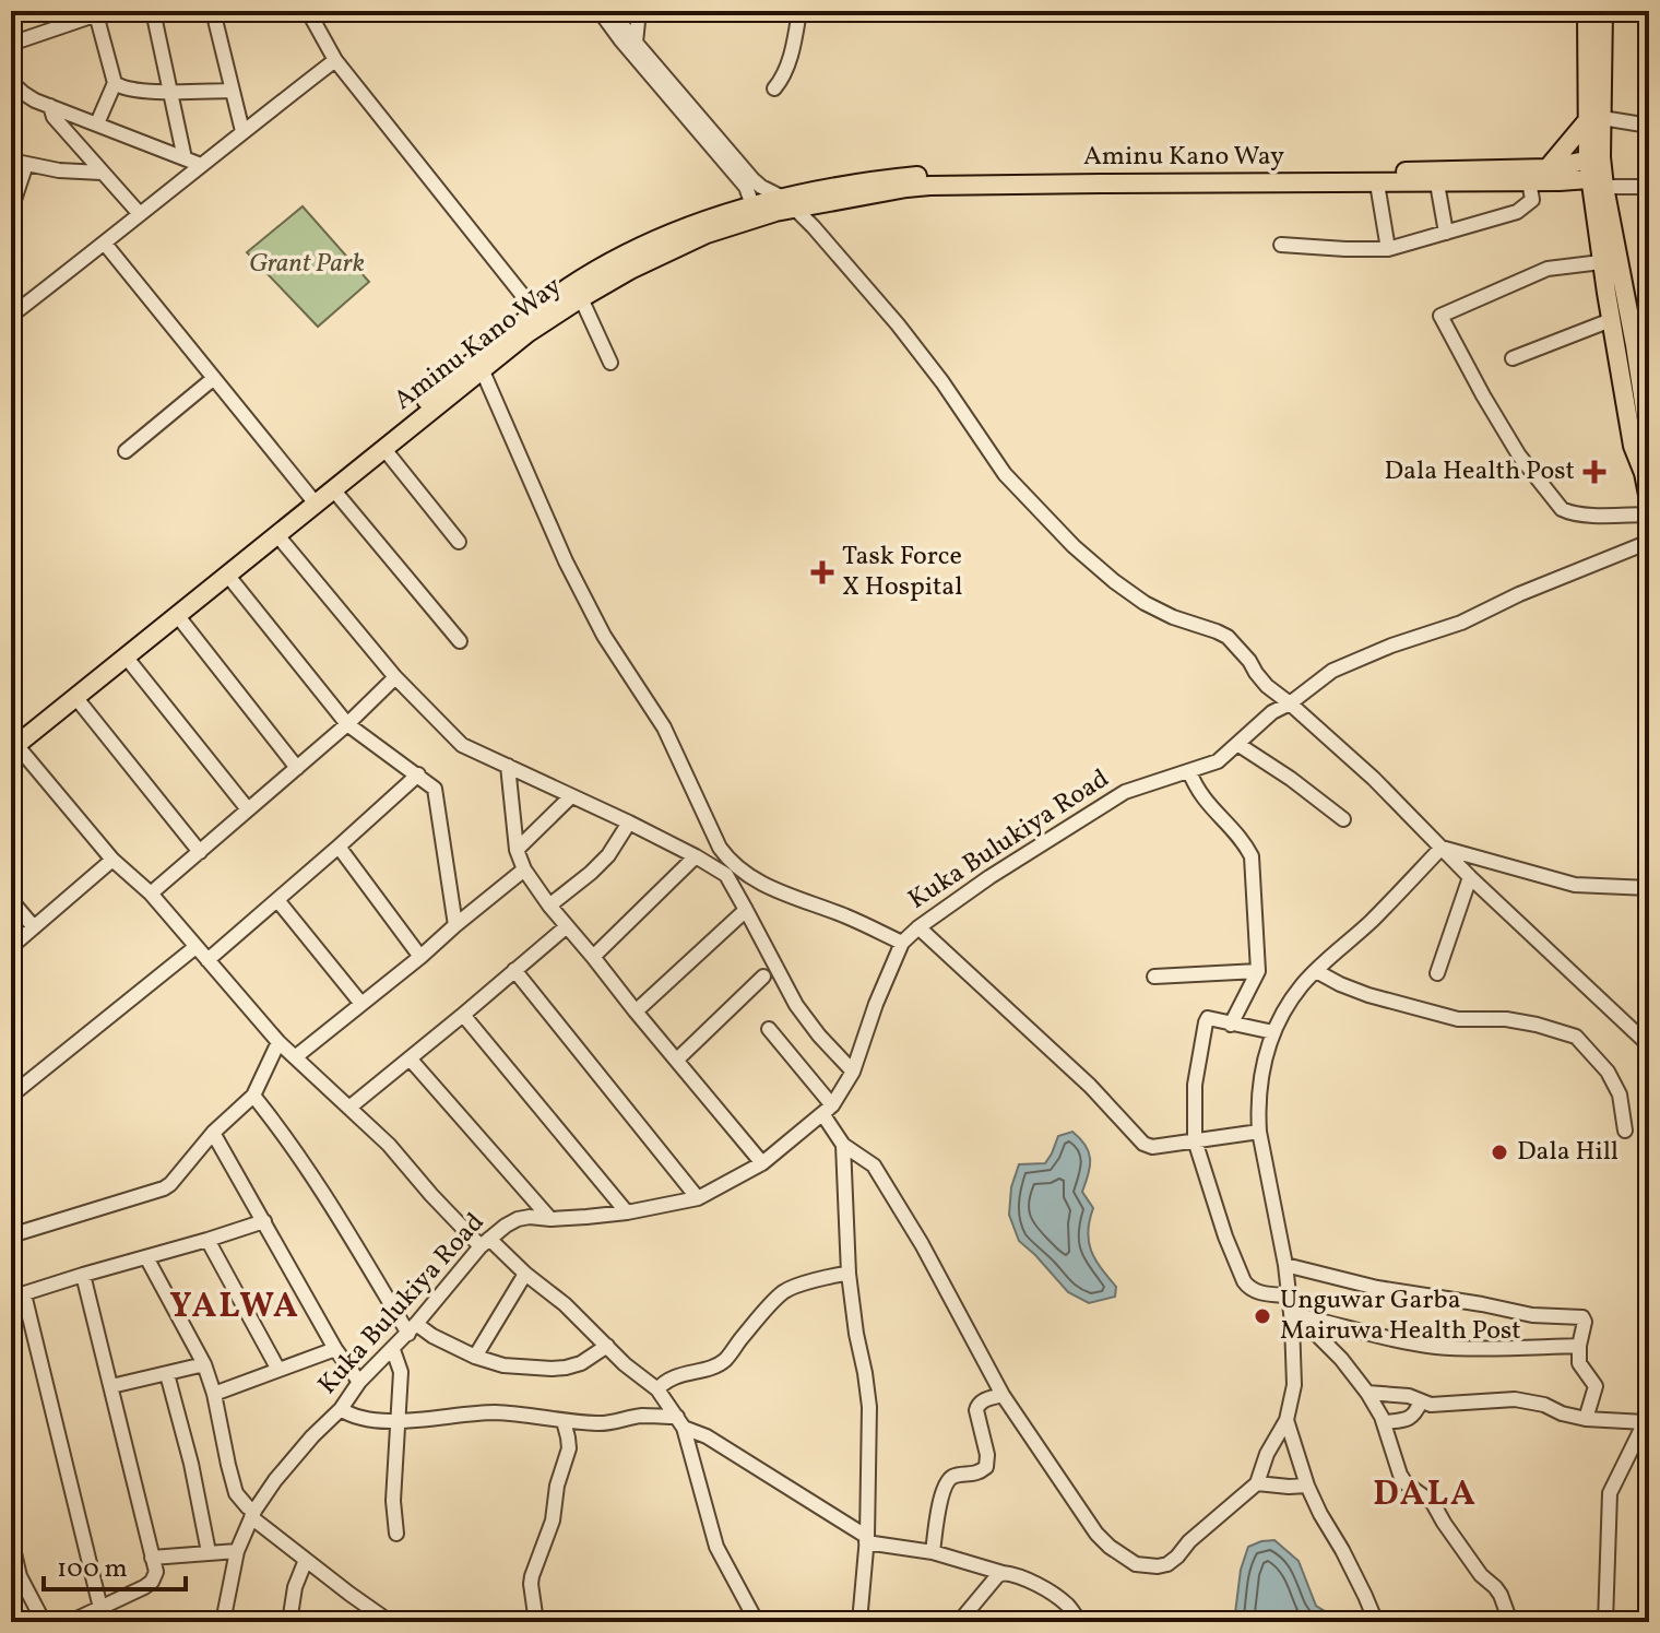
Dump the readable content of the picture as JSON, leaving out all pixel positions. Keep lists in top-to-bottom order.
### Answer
{
  "streets": {
    "main road": ["Aminu Kano Way"],
    "street": ["Kuka Bulukiya Road"]
  },
  "districts": ["YALWA", "DALA"],
  "parks": ["Grant Park"],
  "places": {
    "health": ["Dala Health Post", "Task Force X Hospital"],
    "other": ["Dala Hill", "Unguwar Garba Mairuwa Health Post"]
  },
  "scale_bar": "100 m"
}
